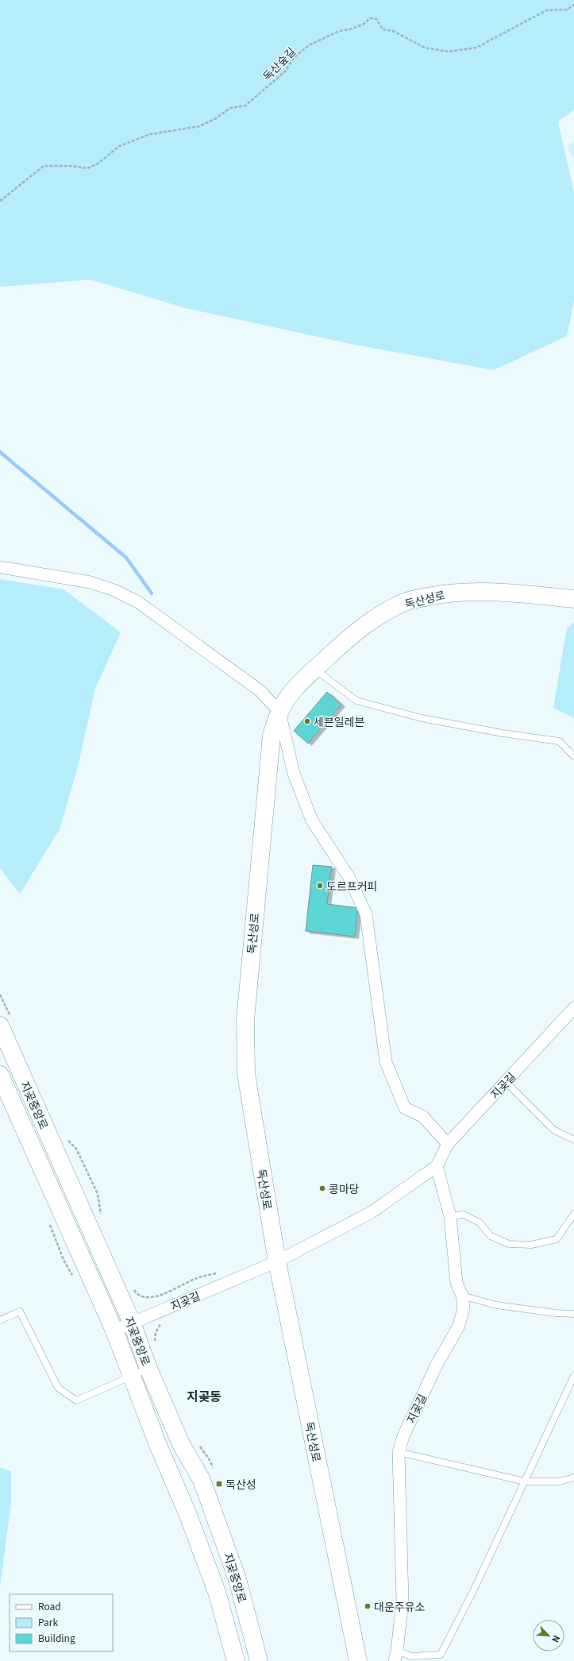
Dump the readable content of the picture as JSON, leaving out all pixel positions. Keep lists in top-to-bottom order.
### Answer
{
  "streets": {
    "street": ["독산성로", "지곶길", "지곶중앙로"],
    "path": ["독산숲길"]
  },
  "crossings": [
    ["독산성로", "지곶길"],
    ["지곶길", "지곶중앙로"]
  ],
  "districts": ["지곶동"],
  "places": {
    "other": [
      "세븐일레븐",
      "도르프커피",
      "콩마당",
      "대운주유소"
    ],
    "transit": ["독산성"]
  },
  "legend": ["Road", "Park", "Building"],
  "north": "bottom right"
}
